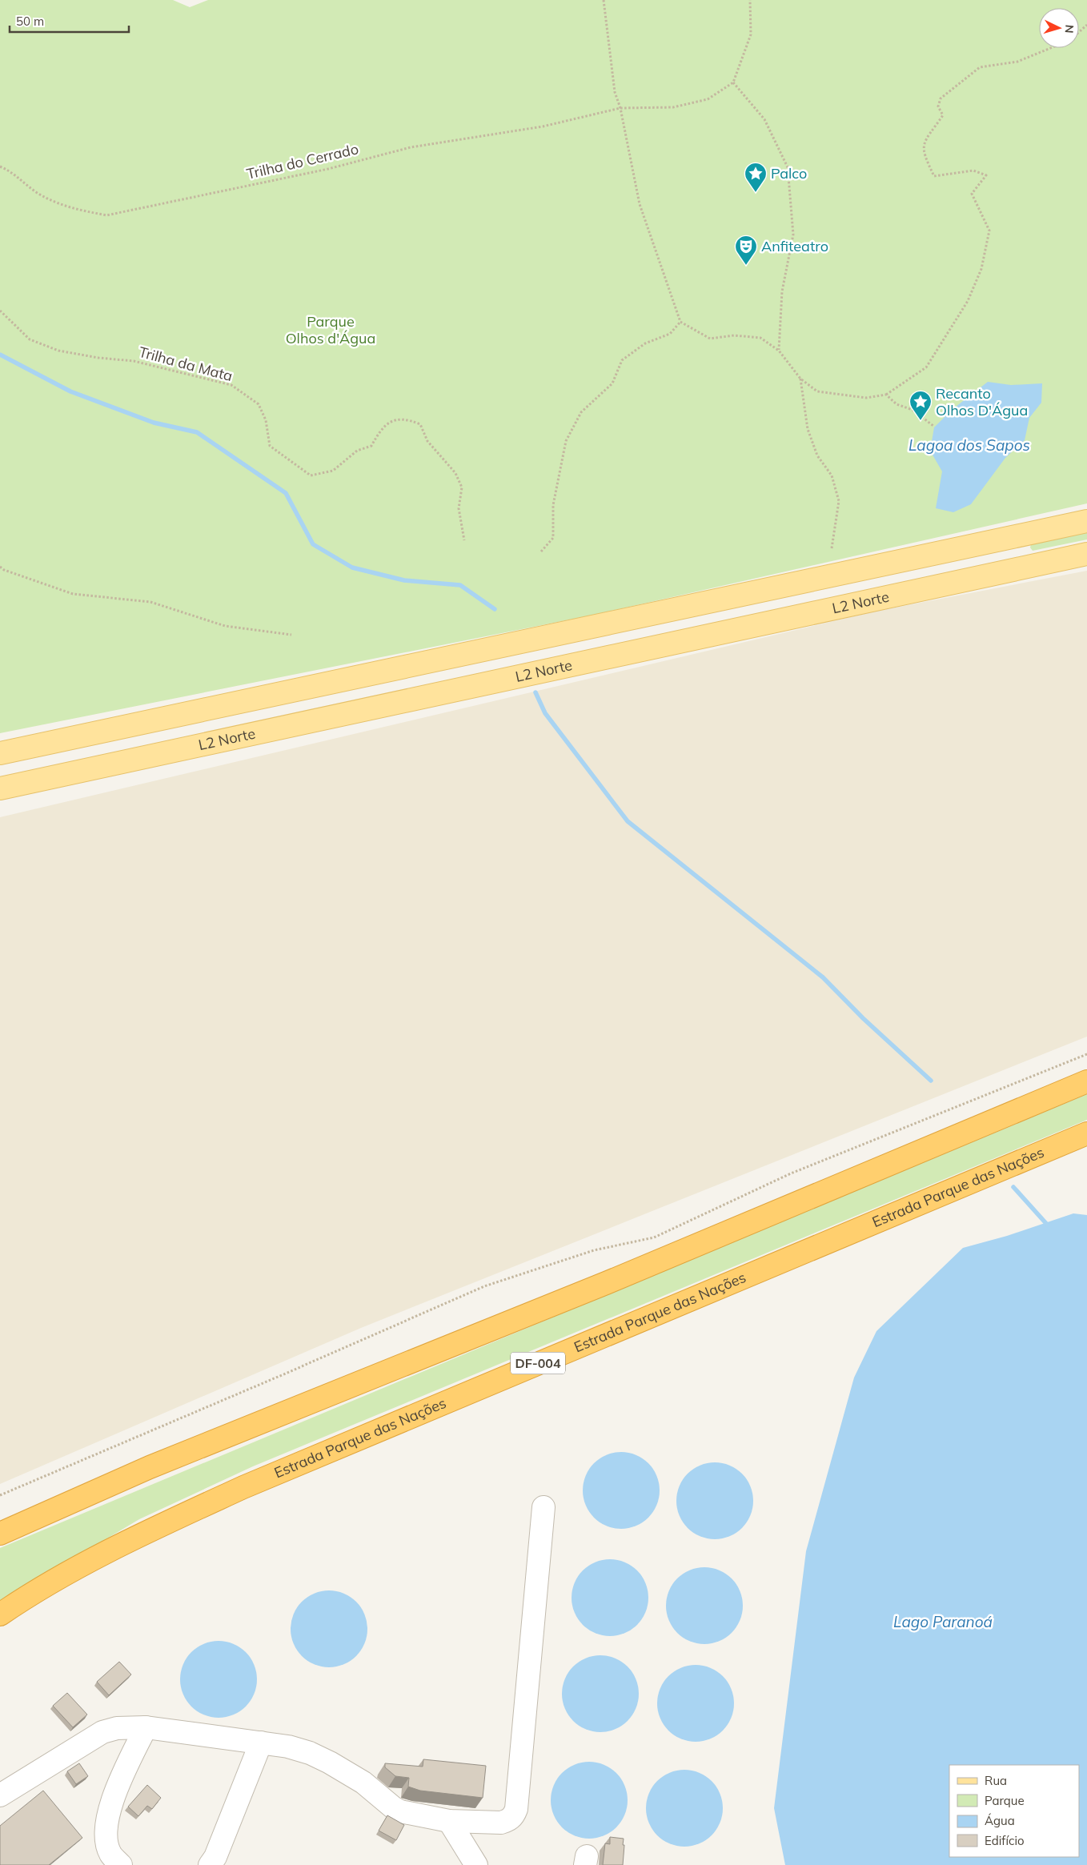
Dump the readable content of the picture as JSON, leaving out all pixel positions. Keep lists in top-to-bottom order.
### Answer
{
  "streets": {
    "highway": ["Estrada Parque das Nações", "DF-004"],
    "main road": ["L2 Norte"],
    "path": ["Trilha do Cerrado", "Trilha da Mata"]
  },
  "water": ["Lagoa dos Sapos", "Lago Paranoá"],
  "parks": ["Parque Olhos d'Água"],
  "places": {
    "place": ["Palco", "Recanto Olhos D'Água"],
    "theatre": ["Anfiteatro"]
  },
  "legend": [
    "Rua",
    "Parque",
    "Água",
    "Edifício"
  ],
  "scale_bar": "50 m",
  "north": "right"
}
